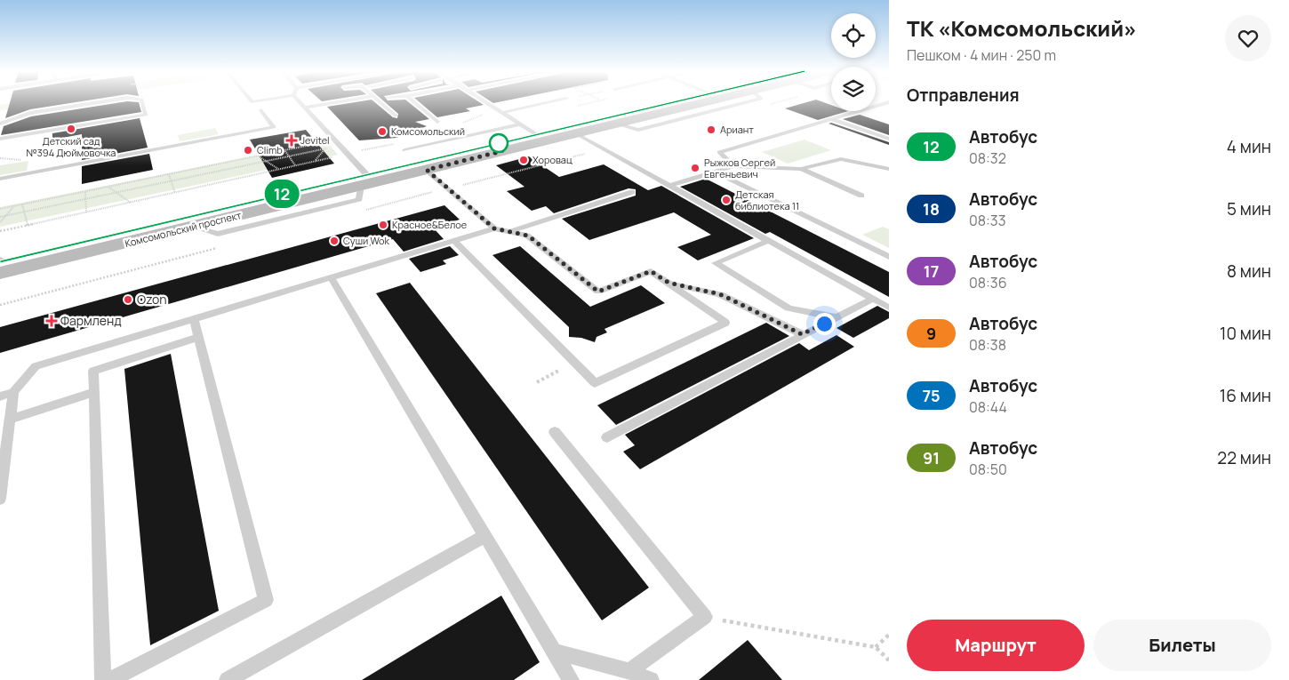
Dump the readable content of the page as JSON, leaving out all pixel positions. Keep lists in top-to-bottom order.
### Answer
{
  "streets": {
    "main road": ["Комсомольский проспект"]
  },
  "places": {
    "other": [
      "Детский сад №394 Дюймовочка",
      "Ариант",
      "Комсомольский",
      "Climb",
      "Хоровац",
      "Рыжков Сергей Евгеньевич",
      "Детская библиотека 11",
      "Красное&Белое",
      "Суши Wok",
      "Ozon"
    ],
    "health": ["Jevitel", "Фармленд"]
  },
  "lines": ["bus line 12"],
  "page": {
    "on_map": "12",
    "heading": [
      ["ТК «Комсомольский»", "Пешком · 4 мин · 250 m"],
      "Отправления"
    ],
    "list": [
      {
        "mark": "12",
        "name": "Автобус",
        "note": "08:32",
        "value": "4 мин"
      },
      {
        "mark": "18",
        "name": "Автобус",
        "note": "08:33",
        "value": "5 мин"
      },
      {
        "mark": "17",
        "name": "Автобус",
        "note": "08:36",
        "value": "8 мин"
      },
      {
        "mark": "9",
        "name": "Автобус",
        "note": "08:38",
        "value": "10 мин"
      },
      {
        "mark": "75",
        "name": "Автобус",
        "note": "08:44",
        "value": "16 мин"
      },
      {
        "mark": "91",
        "name": "Автобус",
        "note": "08:50",
        "value": "22 мин"
      }
    ],
    "buttons": ["Маршрут", "Билеты"]
  }
}
